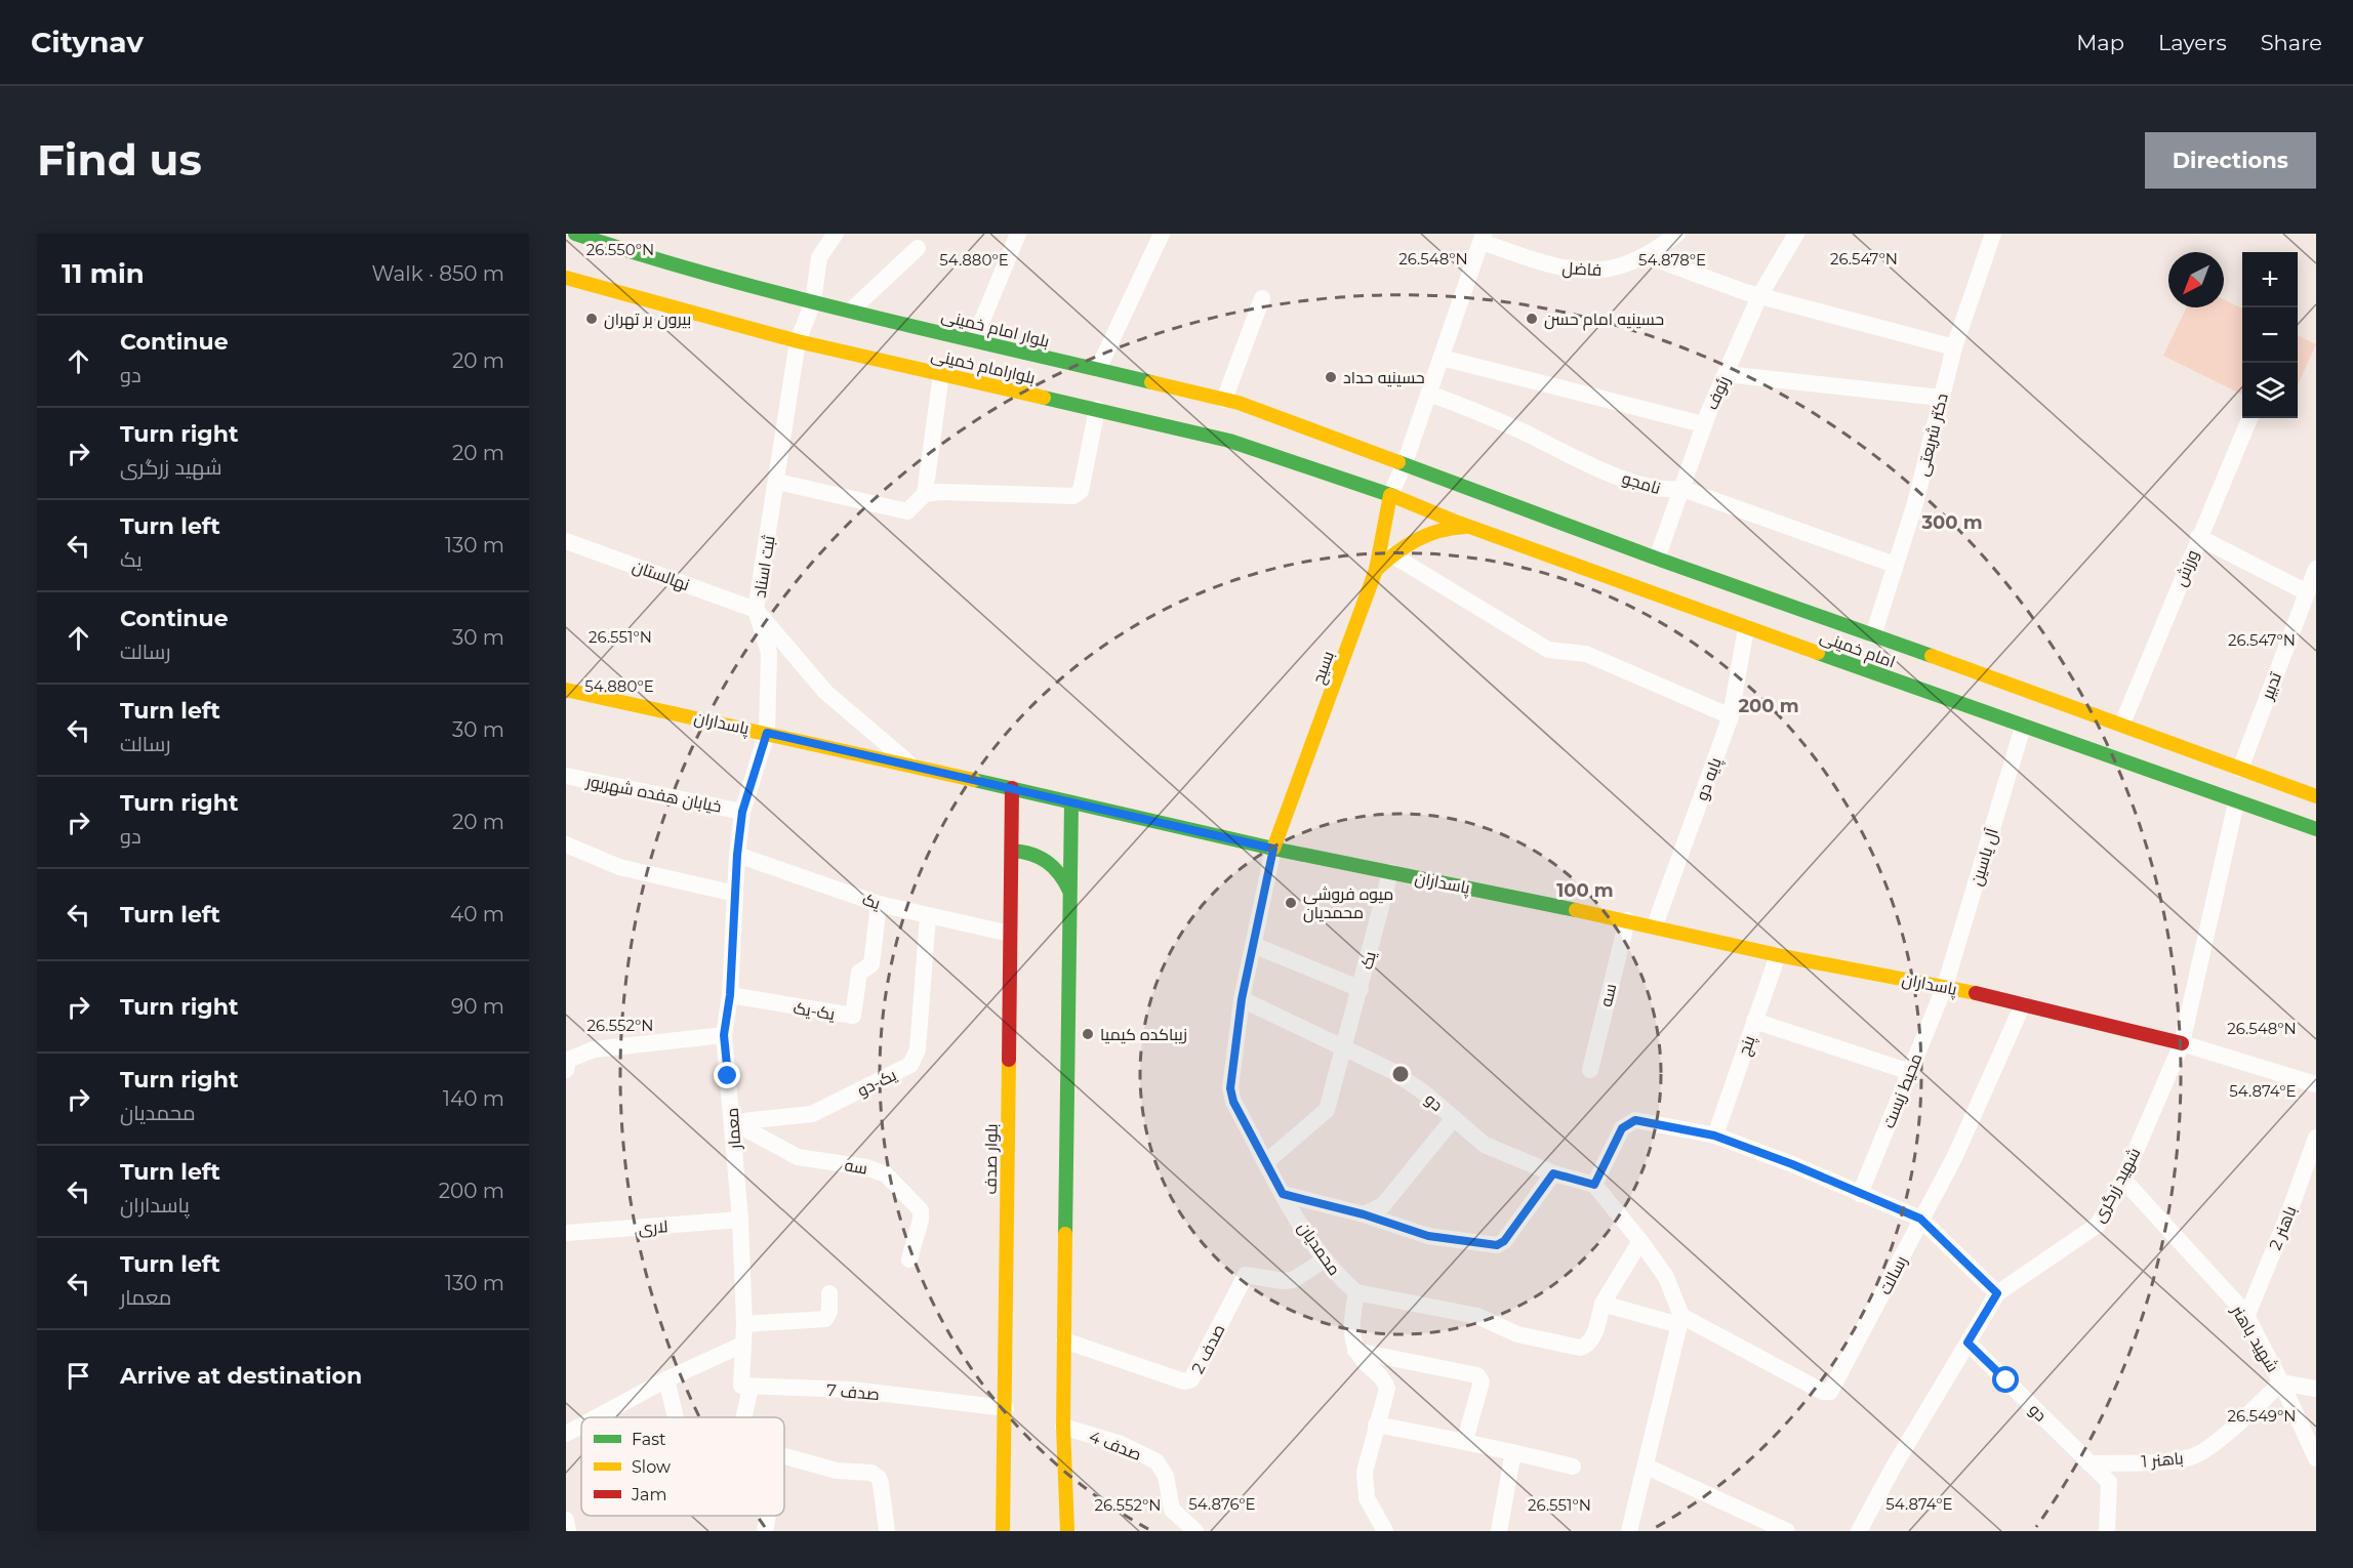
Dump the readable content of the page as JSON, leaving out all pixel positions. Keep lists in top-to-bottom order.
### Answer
{
  "streets": {
    "main road": [
      "بلوار امام خمینی",
      "بلوارامام خمینی",
      "امام خمینی",
      "بسیح",
      "پاسداران",
      "بلوار صدف"
    ],
    "street": [
      "فاضل",
      "رئوف",
      "دکتر شریعتی",
      "نامجو",
      "ثبت اسناد",
      "ورزش",
      "نهالستان",
      "تدبیر",
      "پایه دو",
      "خیابان هفده شهریور",
      "آل یاسین",
      "یک",
      "سه",
      "یک-یک",
      "پنج",
      "یک-دو",
      "محیط زیست",
      "دو",
      "معمار",
      "شهید زرگری",
      "لاری",
      "باهنر 2",
      "محمدیان",
      "رسالت",
      "شهید باهنر",
      "صدف 2",
      "صدف 7",
      "صدف 4",
      "باهنر 1"
    ]
  },
  "crossings": [
    ["بلوار امام خمینی", "ثبت اسناد"],
    ["بلوار امام خمینی", "امام خمینی"],
    ["بلوارامام خمینی", "ثبت اسناد"],
    ["بلوارامام خمینی", "امام خمینی"],
    ["بلوارامام خمینی", "بسیح"],
    ["رئوف", "نامجو"],
    ["رئوف", "امام خمینی"],
    ["دکتر شریعتی", "نامجو"],
    ["دکتر شریعتی", "امام خمینی"],
    ["ثبت اسناد", "نهالستان"],
    ["ثبت اسناد", "پاسداران"],
    ["ثبت اسناد", "معمار"],
    ["ورزش", "امام خمینی"],
    ["نهالستان", "معمار"],
    ["امام خمینی", "بسیح"],
    ["امام خمینی", "تدبیر"],
    ["امام خمینی", "پایه دو"],
    ["امام خمینی", "آل یاسین"],
    ["امام خمینی", "شهید زرگری"],
    ["بسیح", "پاسداران"],
    ["بسیح", "محمدیان"],
    ["تدبیر", "شهید زرگری"],
    ["پاسداران", "پایه دو"],
    ["پاسداران", "آل یاسین"],
    ["پاسداران", "یک"],
    ["پاسداران", "سه"],
    ["پاسداران", "پنج"],
    ["پاسداران", "محیط زیست"],
    ["پاسداران", "معمار"],
    ["پاسداران", "بلوار صدف"],
    ["پاسداران", "شهید زرگری"],
    ["پاسداران", "محمدیان"],
    ["پاسداران", "رسالت"],
    ["خیابان هفده شهریور", "معمار"],
    ["آل یاسین", "محیط زیست"],
    ["یک", "یک-یک"],
    ["یک", "یک-دو"],
    ["یک", "دو"],
    ["یک", "معمار"],
    ["یک", "بلوار صدف"],
    ["یک", "محمدیان"],
    ["سه", "یک-دو"],
    ["سه", "معمار"],
    ["یک-یک", "معمار"],
    ["یک-دو", "معمار"],
    ["دو", "شهید زرگری"],
    ["دو", "محمدیان"],
    ["دو", "باهنر 1"],
    ["معمار", "لاری"],
    ["بلوار صدف", "صدف 7"],
    ["شهید زرگری", "شهید باهنر"],
    ["باهنر 2", "شهید باهنر"],
    ["محمدیان", "صدف 2"],
    ["شهید باهنر", "باهنر 1"]
  ],
  "places": [
    "بیرون بر تهران",
    "حسینیه امام حسن",
    "حسینیه حداد",
    "میوه فروشی محمدیان",
    "زیباکده کیمیا"
  ],
  "legend": ["Fast", "Slow", "Jam"],
  "north": "bottom left",
  "page": {
    "header": "Citynav",
    "nav": ["Map", "Layers", "Share"],
    "buttons": "Directions",
    "title": "Find us",
    "heading": ["11 min", "Walk · 850 m"],
    "map_buttons": ["+", "−"],
    "list": [
      ["Continue", "دو", "20 m"],
      ["Turn right", "شهید زرگری", "20 m"],
      ["Turn left", "یک", "130 m"],
      ["Continue", "رسالت", "30 m"],
      ["Turn left", "رسالت", "30 m"],
      ["Turn right", "دو", "20 m"],
      ["Turn left", "40 m"],
      ["Turn right", "90 m"],
      ["Turn right", "محمدیان", "140 m"],
      ["Turn left", "پاسداران", "200 m"],
      ["Turn left", "معمار", "130 m"],
      "Arrive at destination"
    ]
  },
  "coordinates": [
    "26.550°N",
    "26.548°N",
    "26.547°N",
    "54.880°E",
    "54.878°E",
    "26.551°N",
    "26.552°N",
    "54.874°E",
    "26.549°N",
    "54.876°E"
  ],
  "rings": ["300 m", "200 m", "100 m"]
}
